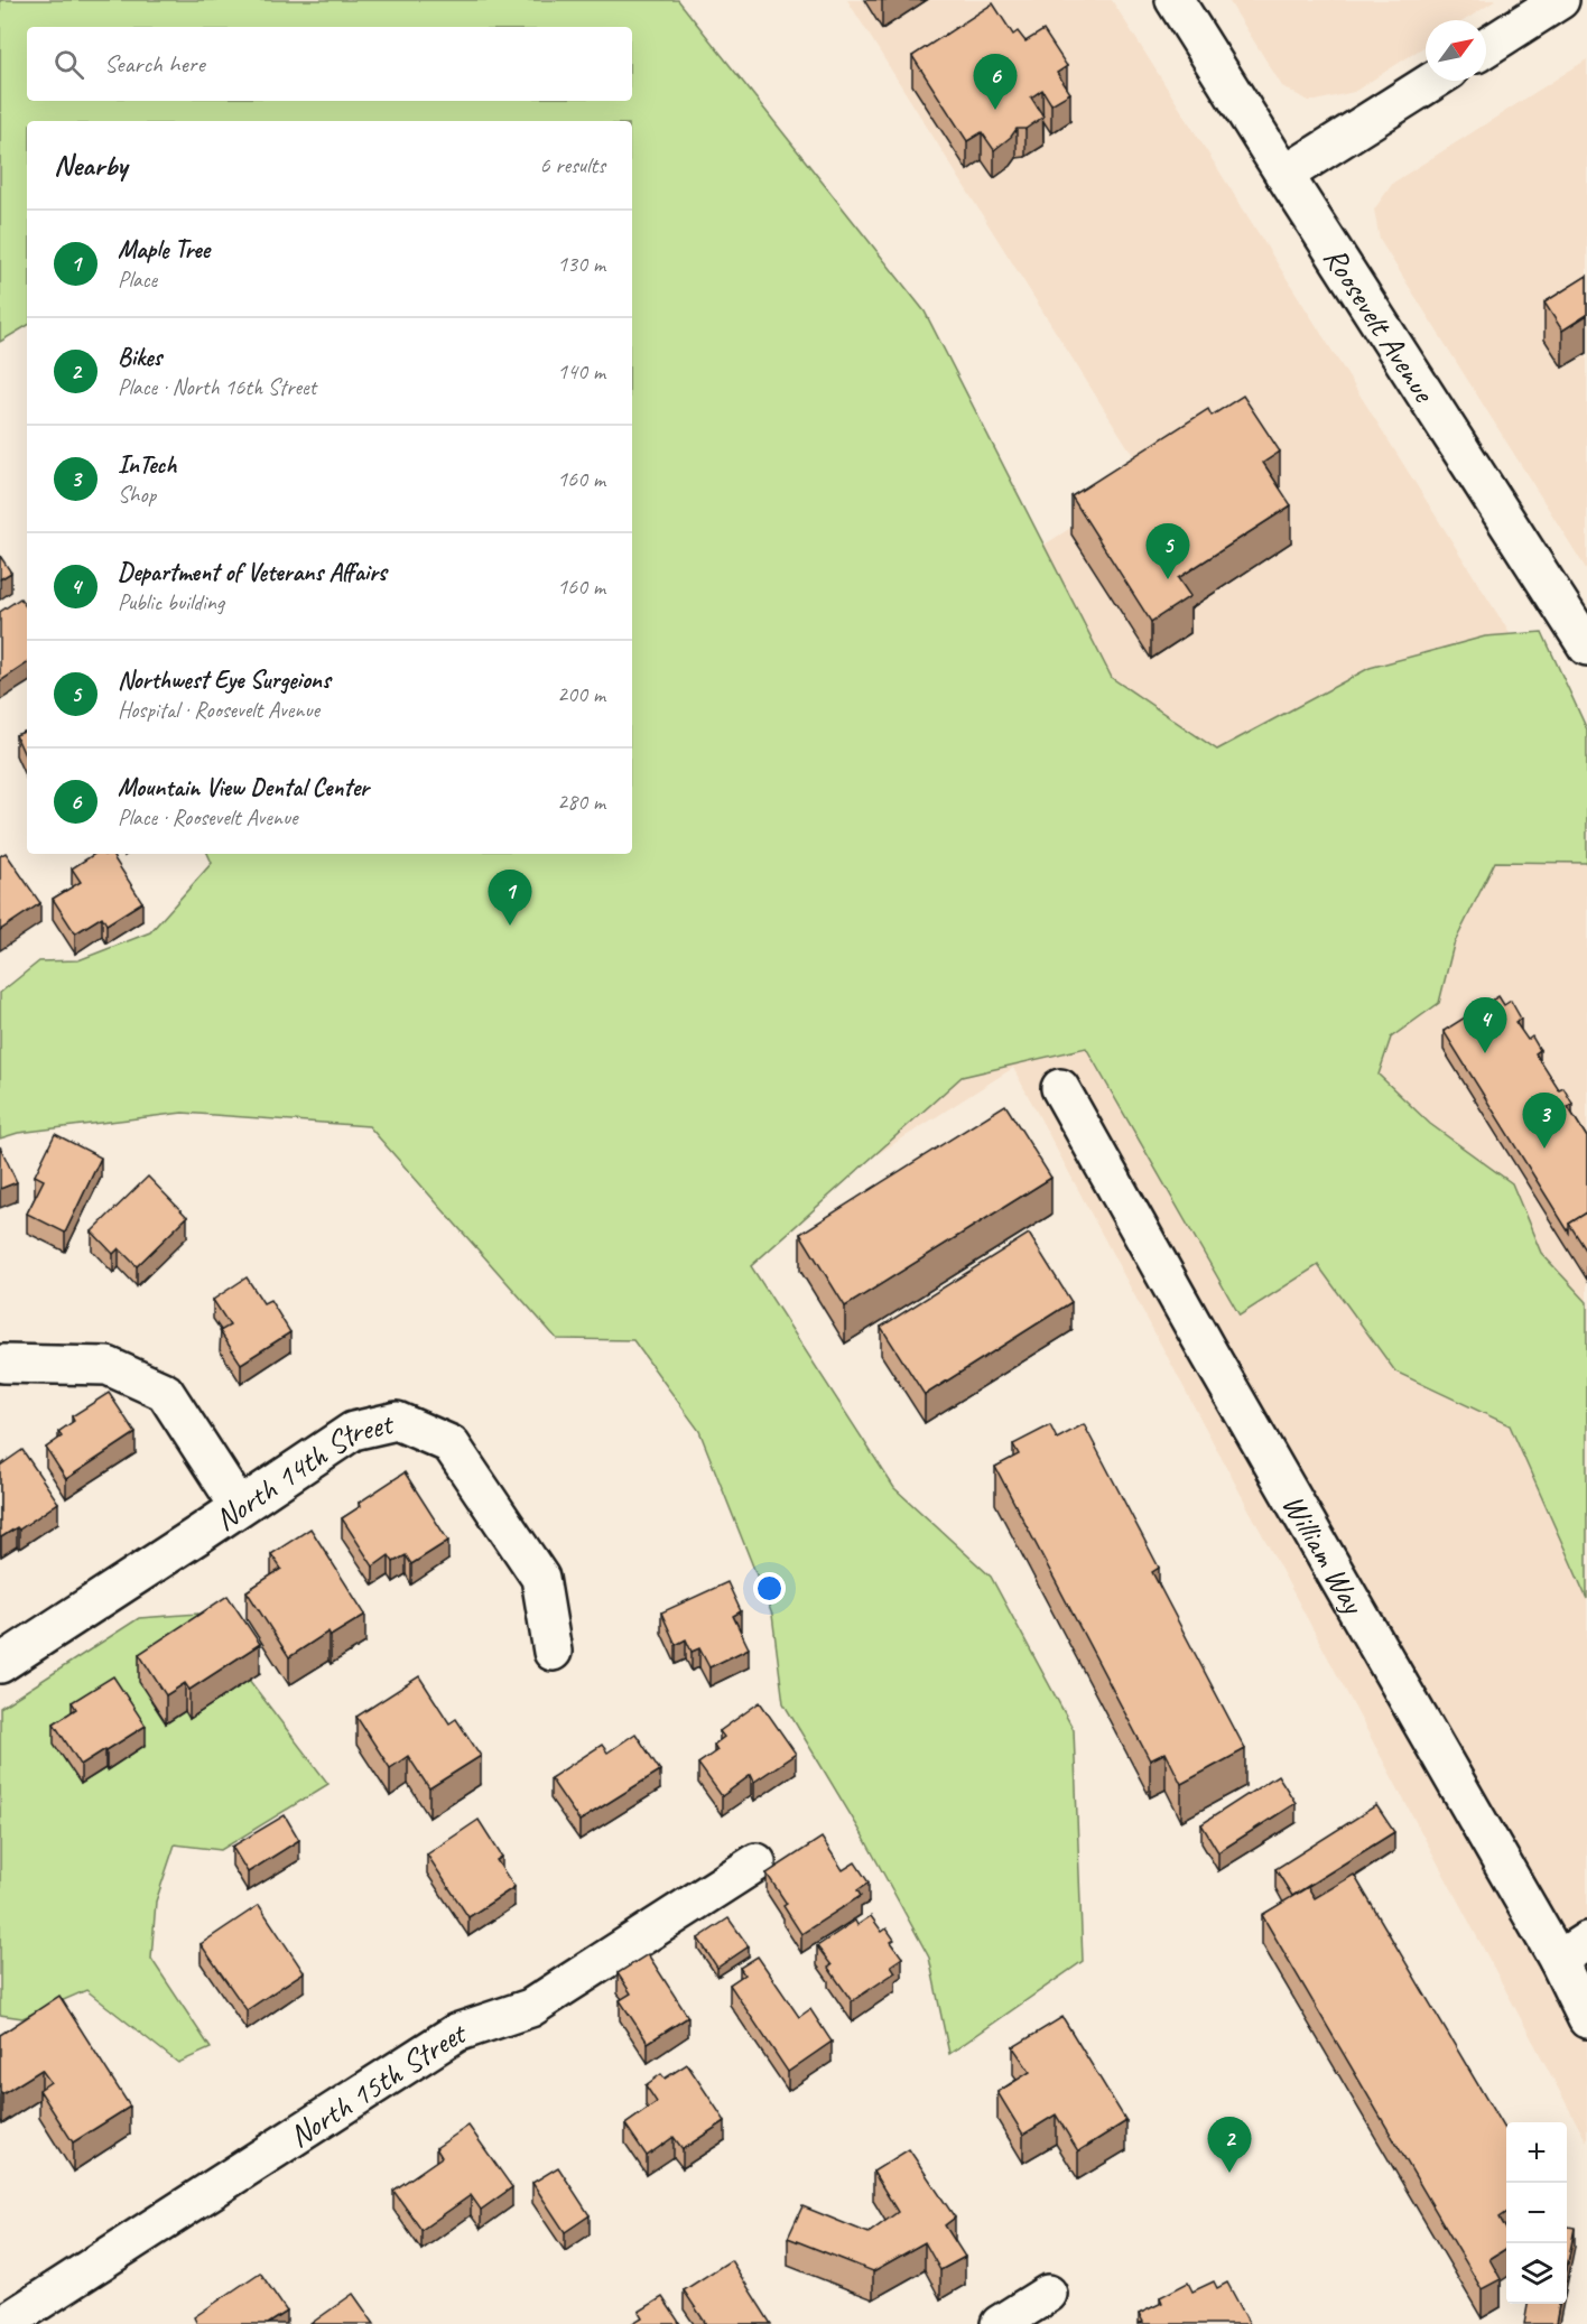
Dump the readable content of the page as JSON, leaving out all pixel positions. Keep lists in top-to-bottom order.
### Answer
{
  "streets": {
    "street": [
      "Roosevelt Avenue",
      "North 14th Street",
      "William Way",
      "North 15th Street"
    ]
  },
  "north": "top right",
  "page": {
    "search": "Search here",
    "pins": [
      "6",
      "5",
      "1",
      "4",
      "3",
      "2"
    ],
    "heading": ["Nearby", "6 results"],
    "list": [
      {
        "mark": "1",
        "name": "Maple Tree",
        "note": "Place",
        "value": "130 m"
      },
      {
        "mark": "2",
        "name": "Bikes",
        "note": "Place · North 16th Street",
        "value": "140 m"
      },
      {
        "mark": "3",
        "name": "InTech",
        "note": "Shop",
        "value": "160 m"
      },
      {
        "mark": "4",
        "name": "Department of Veterans Affairs",
        "note": "Public building",
        "value": "160 m"
      },
      {
        "mark": "5",
        "name": "Northwest Eye Surgeions",
        "note": "Hospital · Roosevelt Avenue",
        "value": "200 m"
      },
      {
        "mark": "6",
        "name": "Mountain View Dental Center",
        "note": "Place · Roosevelt Avenue",
        "value": "280 m"
      }
    ],
    "map_buttons": ["+", "−"]
  }
}
